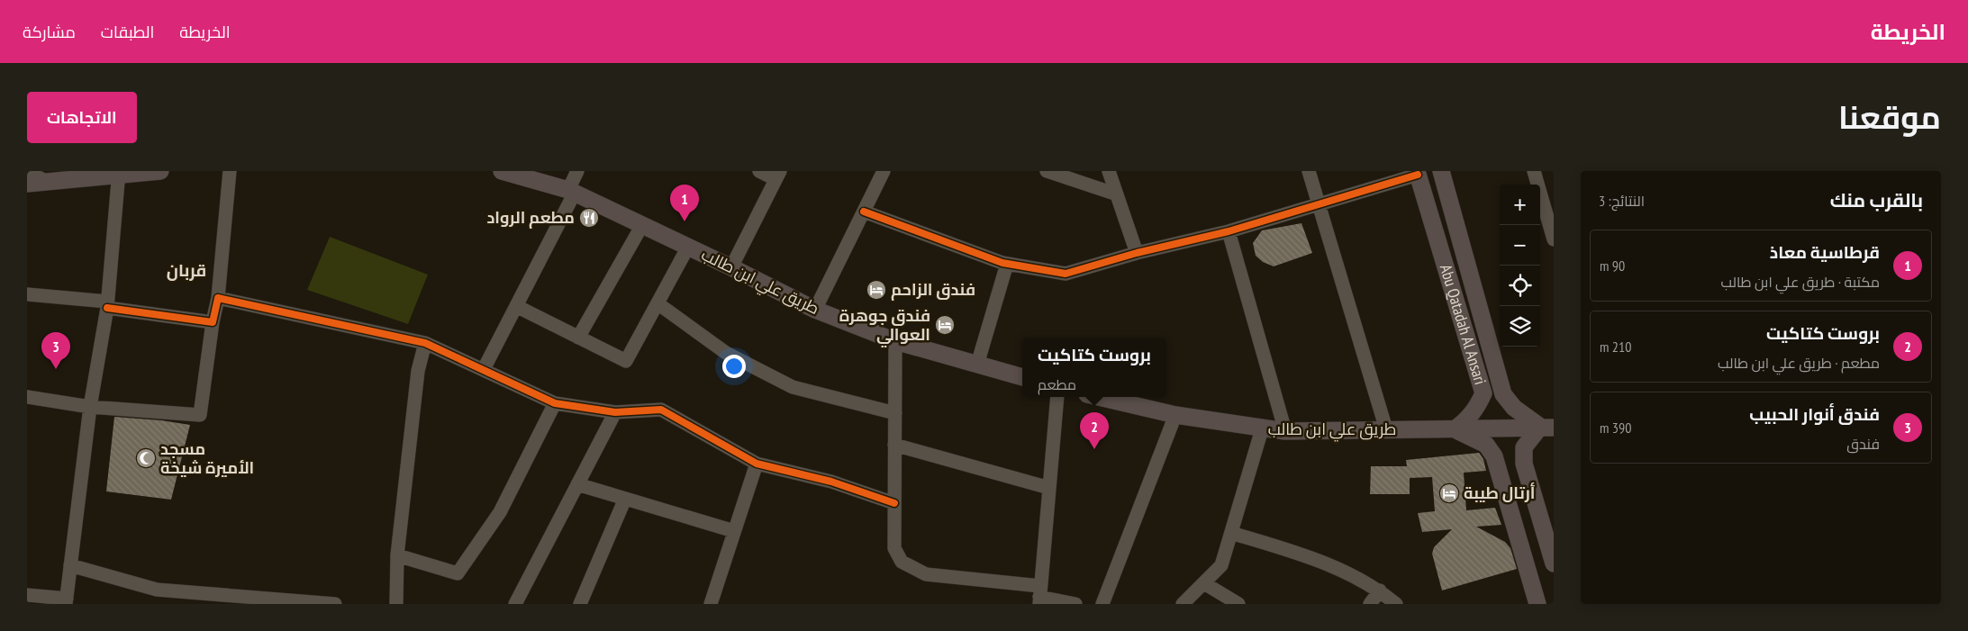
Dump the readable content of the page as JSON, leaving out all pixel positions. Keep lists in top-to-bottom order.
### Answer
{
  "streets": {
    "main road": ["طريق علي ابن طالب", "Abu Qatadah Al Ansari"]
  },
  "crossings": [
    ["طريق علي ابن طالب", "Abu Qatadah Al Ansari"]
  ],
  "districts": ["قربان"],
  "places": {
    "restaurant": ["مطعم الرواد"],
    "hotel": ["فندق الزاحم", "فندق جوهرة العوالي", "أرتال طيبة"],
    "mosque": ["مسجد الأميرة شيخة"]
  },
  "page": {
    "header": "الخريطة",
    "nav": ["الخريطة", "الطبقات", "مشاركة"],
    "title": "موقعنا",
    "buttons": "الاتجاهات",
    "heading": ["بالقرب منك", "النتائج: 3"],
    "map_buttons": ["+", "−"],
    "pins": ["1", "3", "2"],
    "list": [
      {
        "mark": "1",
        "name": "قرطاسية معاذ",
        "note": "مكتبة · طريق علي ابن طالب",
        "value": "90 m"
      },
      {
        "mark": "2",
        "name": "بروست كتاكيت",
        "note": "مطعم · طريق علي ابن طالب",
        "value": "210 m"
      },
      {
        "mark": "3",
        "name": "فندق أنوار الحبيب",
        "note": "فندق",
        "value": "390 m"
      }
    ],
    "popup": ["بروست كتاكيت", "مطعم"]
  }
}
